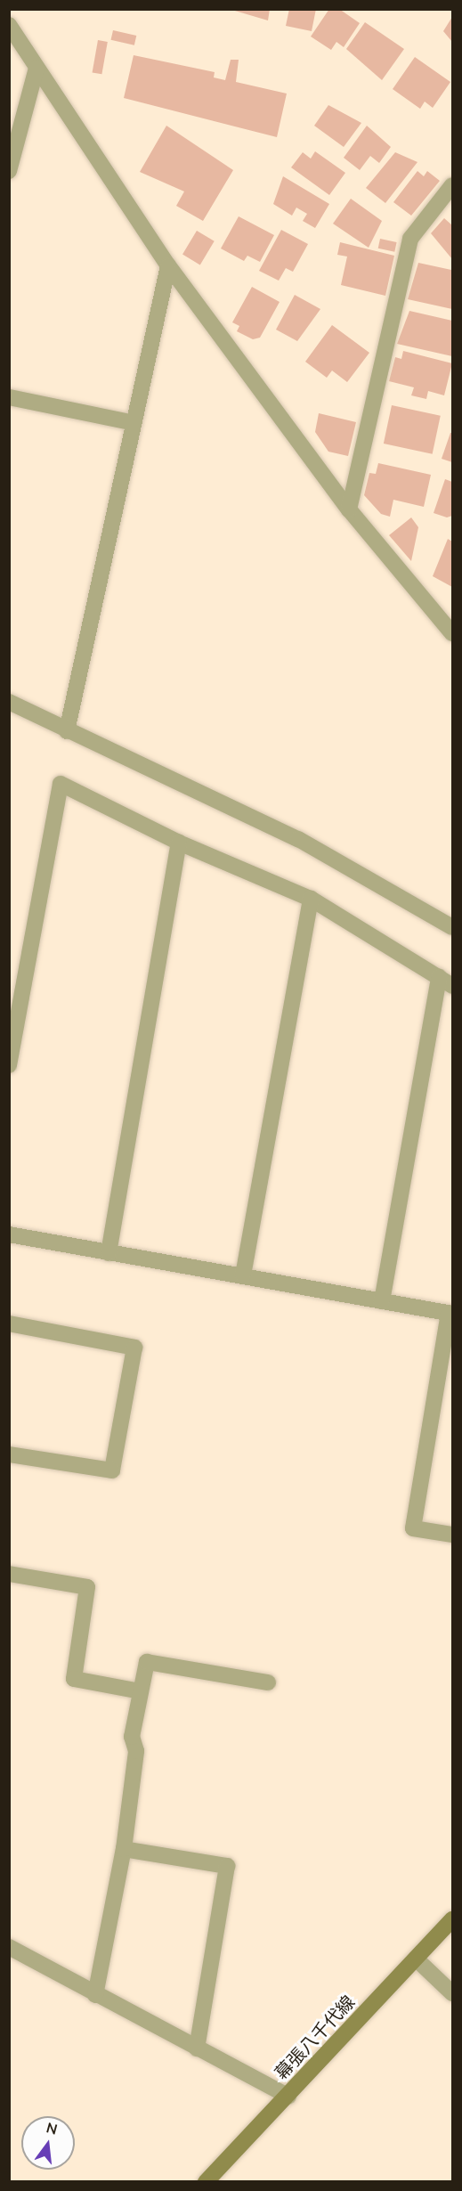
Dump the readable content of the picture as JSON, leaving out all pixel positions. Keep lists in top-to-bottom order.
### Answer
{
  "streets": {
    "main road": ["幕張八千代線"]
  },
  "north": "top"
}
